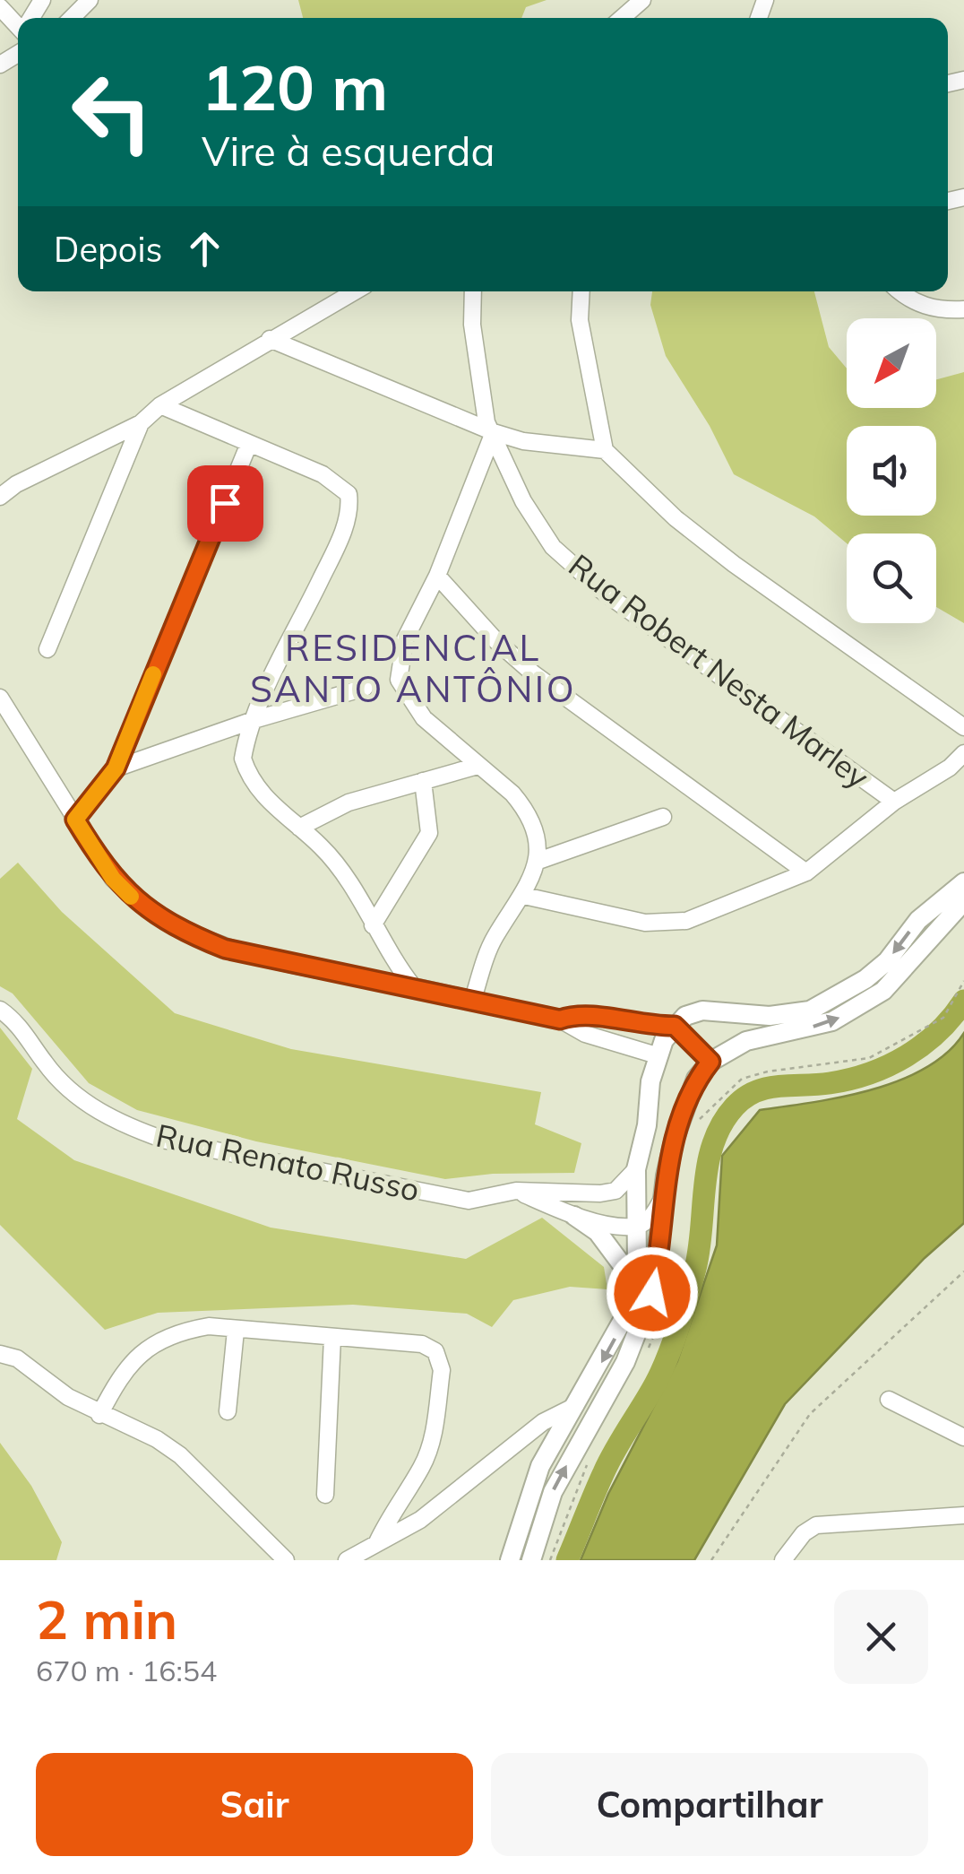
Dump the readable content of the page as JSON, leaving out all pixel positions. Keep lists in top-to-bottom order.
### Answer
{
  "streets": {
    "street": ["Rua Robert Nesta Marley", "Rua Renato Russo"]
  },
  "districts": ["RESIDENCIAL SANTO ANTÔNIO"],
  "north": "bottom left",
  "page": {
    "turn": ["120 m", "Vire à esquerda"],
    "then": "Depois",
    "heading": ["2 min", "670 m · 16:54"],
    "buttons": ["Sair", "Compartilhar"]
  }
}
